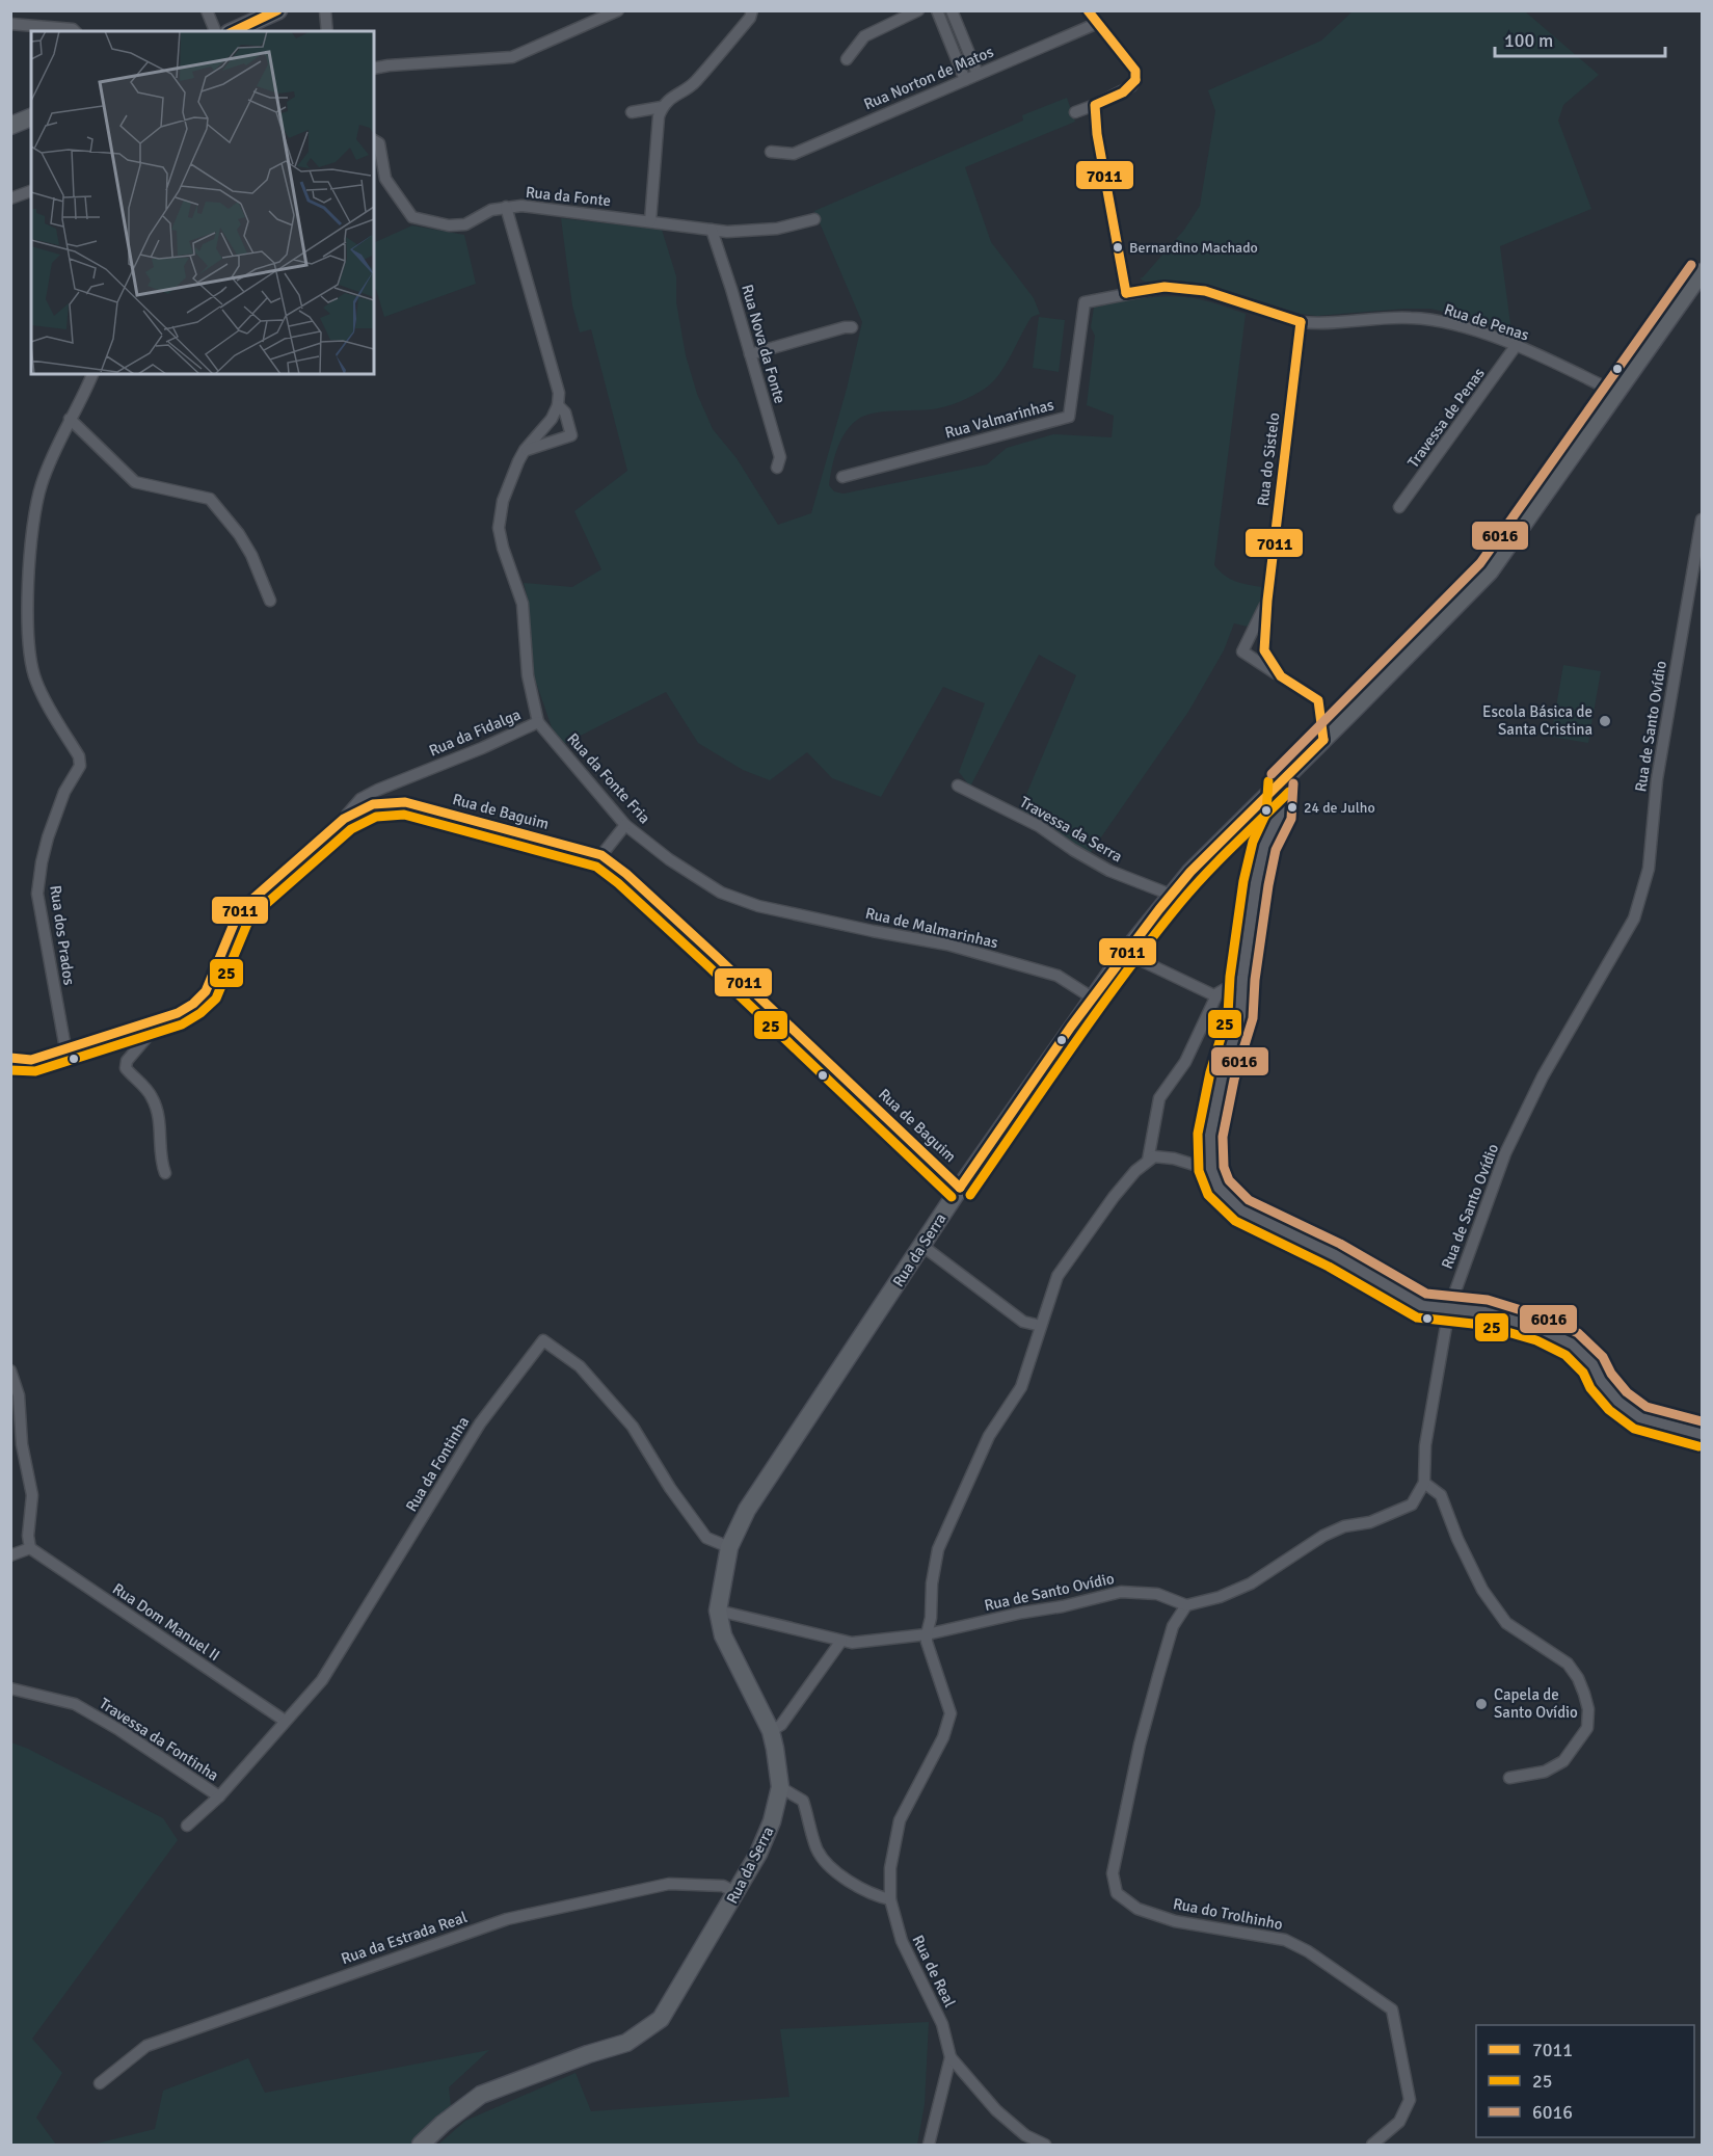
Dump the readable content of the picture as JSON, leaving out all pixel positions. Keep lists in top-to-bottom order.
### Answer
{
  "streets": {
    "main road": ["Rua da Serra"],
    "street": [
      "Rua Norton de Matos",
      "Rua da Fonte",
      "Rua de Penas",
      "Rua Nova da Fonte",
      "Travessa de Penas",
      "Rua Valmarinhas",
      "Rua do Sistelo",
      "Rua de Santo Ovídio",
      "Rua da Fidalga",
      "Rua da Fonte Fria",
      "Rua de Baguim",
      "Travessa da Serra",
      "Rua de Malmarinhas",
      "Rua dos Prados",
      "Rua da Fontinha",
      "Rua Dom Manuel II",
      "Travessa da Fontinha",
      "Rua do Trolhinho",
      "Rua da Estrada Real",
      "Rua de Real"
    ]
  },
  "crossings": [
    ["Rua da Fonte", "Rua Nova da Fonte"],
    ["Rua de Penas", "Travessa de Penas"],
    ["Rua de Penas", "Rua Valmarinhas"],
    ["Rua de Penas", "Rua do Sistelo"],
    ["Rua de Penas", "Rua da Serra"],
    ["Rua do Sistelo", "Rua da Serra"],
    ["Rua de Santo Ovídio", "Rua da Serra"],
    ["Rua de Santo Ovídio", "Rua do Trolhinho"],
    ["Rua de Santo Ovídio", "Rua de Real"],
    ["Rua da Fidalga", "Rua da Fonte Fria"],
    ["Rua da Fidalga", "Rua de Baguim"],
    ["Rua da Fonte Fria", "Rua de Malmarinhas"],
    ["Rua de Baguim", "Rua dos Prados"],
    ["Rua de Baguim", "Rua da Serra"],
    ["Travessa da Serra", "Rua da Serra"],
    ["Rua de Malmarinhas", "Rua da Serra"],
    ["Rua da Serra", "Rua da Fontinha"],
    ["Rua da Serra", "Rua da Estrada Real"],
    ["Rua da Fontinha", "Rua Dom Manuel II"],
    ["Rua da Fontinha", "Travessa da Fontinha"]
  ],
  "places": [
    "Bernardino Machado",
    "Escola Básica de Santa Cristina",
    "24 de Julho",
    "Capela de Santo Ovídio"
  ],
  "lines": ["transit line 7011", "transit line 6016", "transit line 25"],
  "legend": ["7011", "25", "6016"],
  "scale_bar": "100 m"
}
